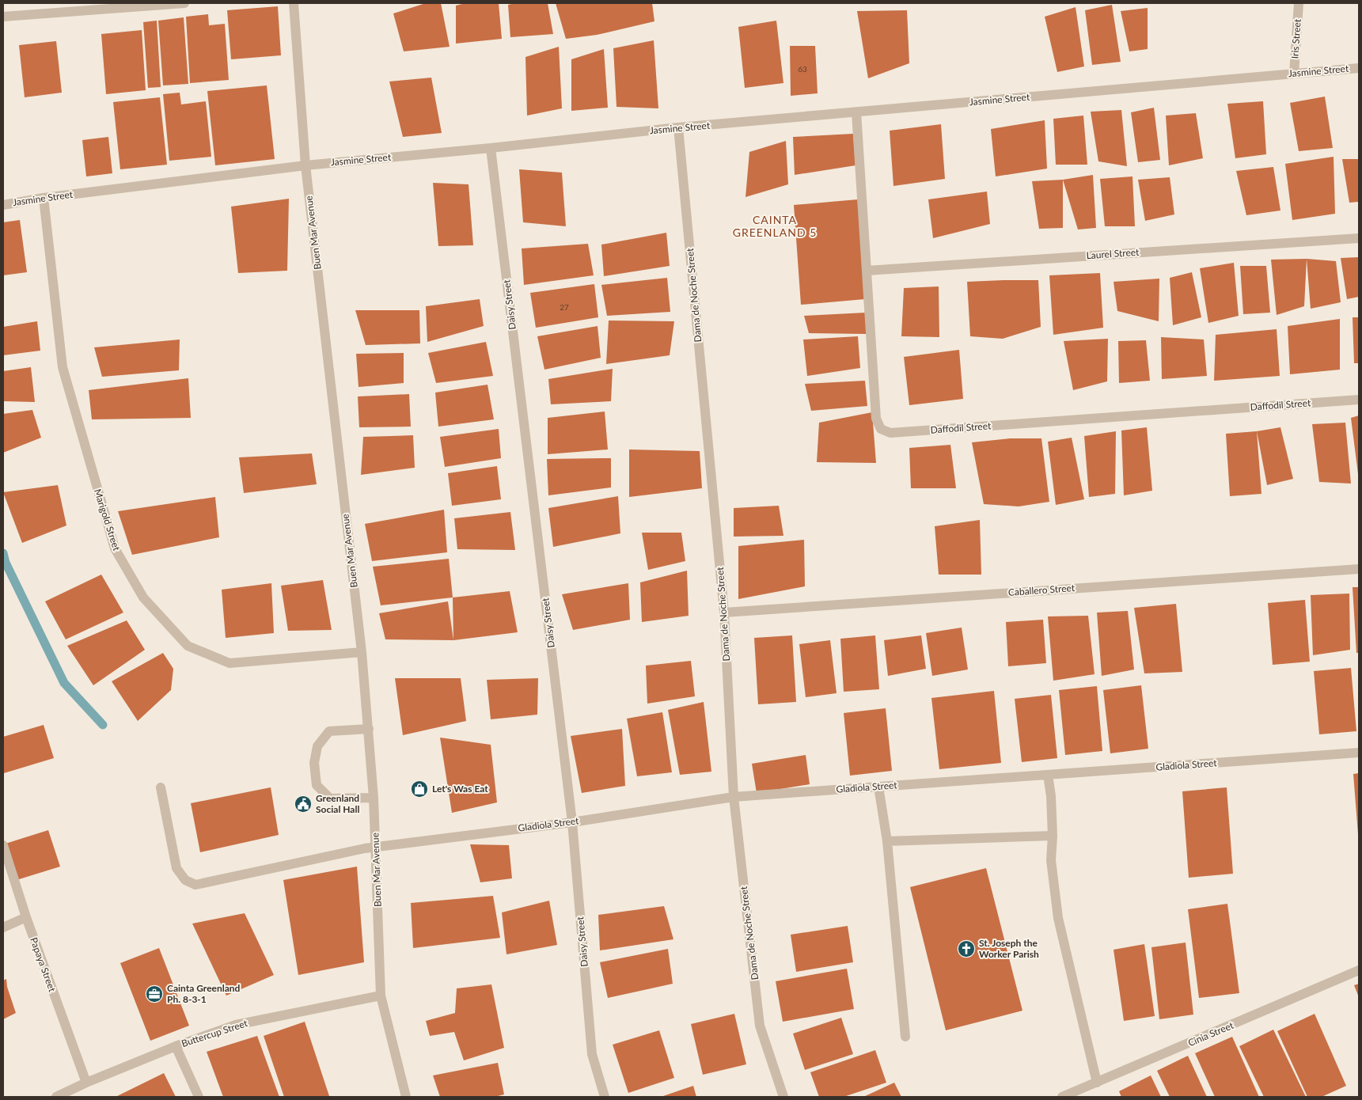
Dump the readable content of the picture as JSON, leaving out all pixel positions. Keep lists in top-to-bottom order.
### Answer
{
  "streets": {
    "street": [
      "Iris Street",
      "Jasmine Street",
      "Buen Mar Avenue",
      "Laurel Street",
      "Dama de Noche Street",
      "Daisy Street",
      "Daffodil Street",
      "Marigold Street",
      "Caballero Street",
      "Gladiola Street",
      "Papaya Street",
      "Buttercup Street",
      "Cinia Street"
    ]
  },
  "crossings": [
    ["Iris Street", "Jasmine Street"],
    ["Jasmine Street", "Buen Mar Avenue"],
    ["Jasmine Street", "Dama de Noche Street"],
    ["Jasmine Street", "Daisy Street"],
    ["Jasmine Street", "Daffodil Street"],
    ["Jasmine Street", "Marigold Street"],
    ["Buen Mar Avenue", "Marigold Street"],
    ["Buen Mar Avenue", "Gladiola Street"],
    ["Buen Mar Avenue", "Buttercup Street"],
    ["Laurel Street", "Daffodil Street"],
    ["Dama de Noche Street", "Caballero Street"],
    ["Dama de Noche Street", "Gladiola Street"],
    ["Daisy Street", "Gladiola Street"],
    ["Papaya Street", "Buttercup Street"]
  ],
  "districts": ["CAINTA GREENLAND 5"],
  "places": {
    "shop": ["Let's Was Eat"],
    "public building": ["Greenland Social Hall"],
    "church": ["St. Joseph the Worker Parish"],
    "office": ["Cainta Greenland Ph. 8-3-1"]
  },
  "house_numbers": ["63", "27"]
}
